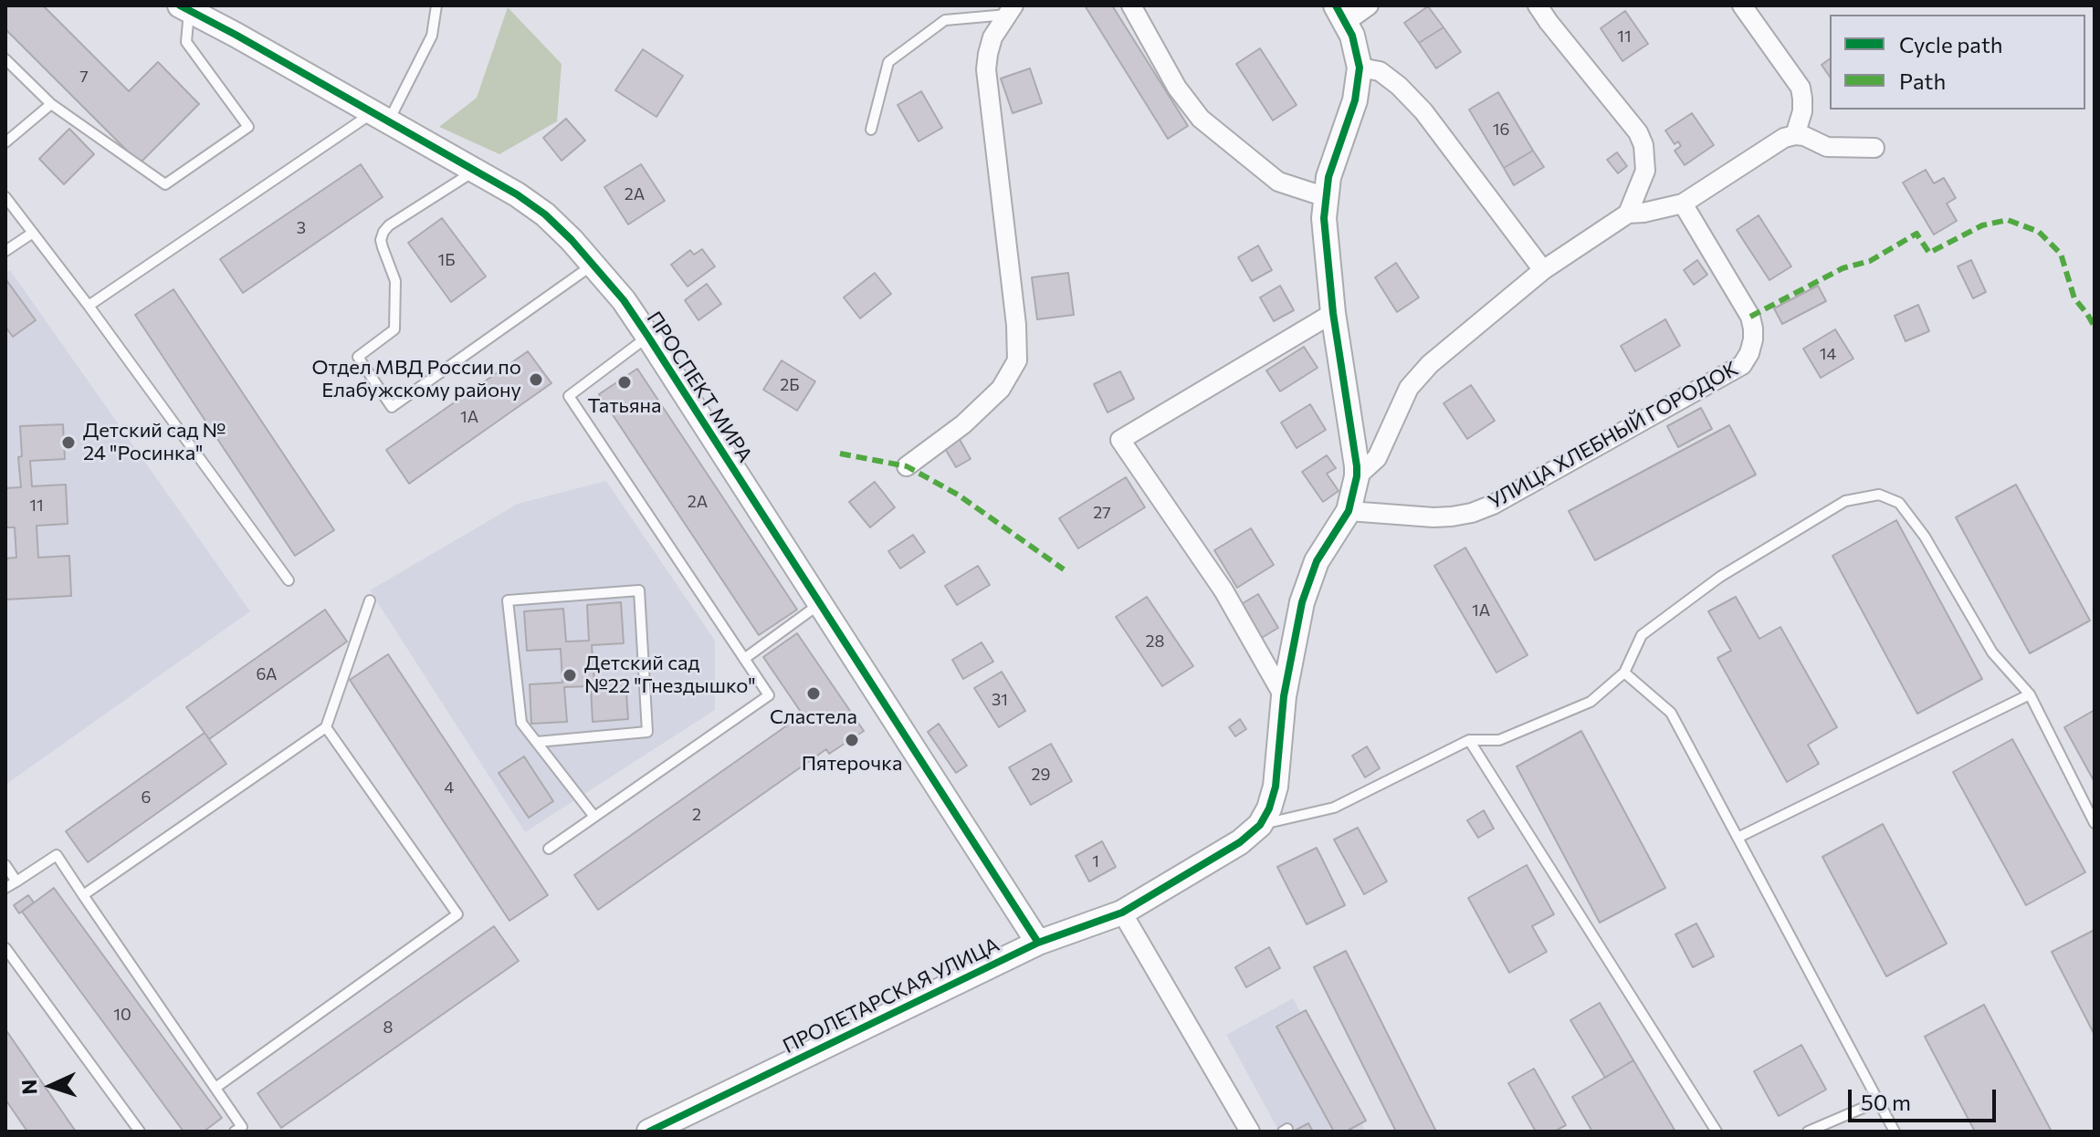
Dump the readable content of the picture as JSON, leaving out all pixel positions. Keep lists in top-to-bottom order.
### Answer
{
  "streets": {
    "street": ["ПРОСПЕКТ МИРА", "УЛИЦА ХЛЕБНЫЙ ГОРОДОК", "ПРОЛЕТАРСКАЯ УЛИЦА"]
  },
  "crossings": [
    ["ПРОСПЕКТ МИРА", "ПРОЛЕТАРСКАЯ УЛИЦА"]
  ],
  "places": [
    "Отдел МВД России по Елабужскому району",
    "Татьяна",
    "Детский сад № 24 \"Росинка\"",
    "Детский сад №22 \"Гнездышко\"",
    "Сластела",
    "Пятерочка"
  ],
  "house_numbers": [
    "11",
    "7",
    "16",
    "2А",
    "3",
    "1Б",
    "14",
    "2Б",
    "1А",
    "2А",
    "11",
    "27",
    "1А",
    "28",
    "6А",
    "31",
    "29",
    "4",
    "6",
    "2",
    "1",
    "10",
    "8"
  ],
  "legend": ["Cycle path", "Path"],
  "scale_bar": "50 m",
  "north": "left"
}
